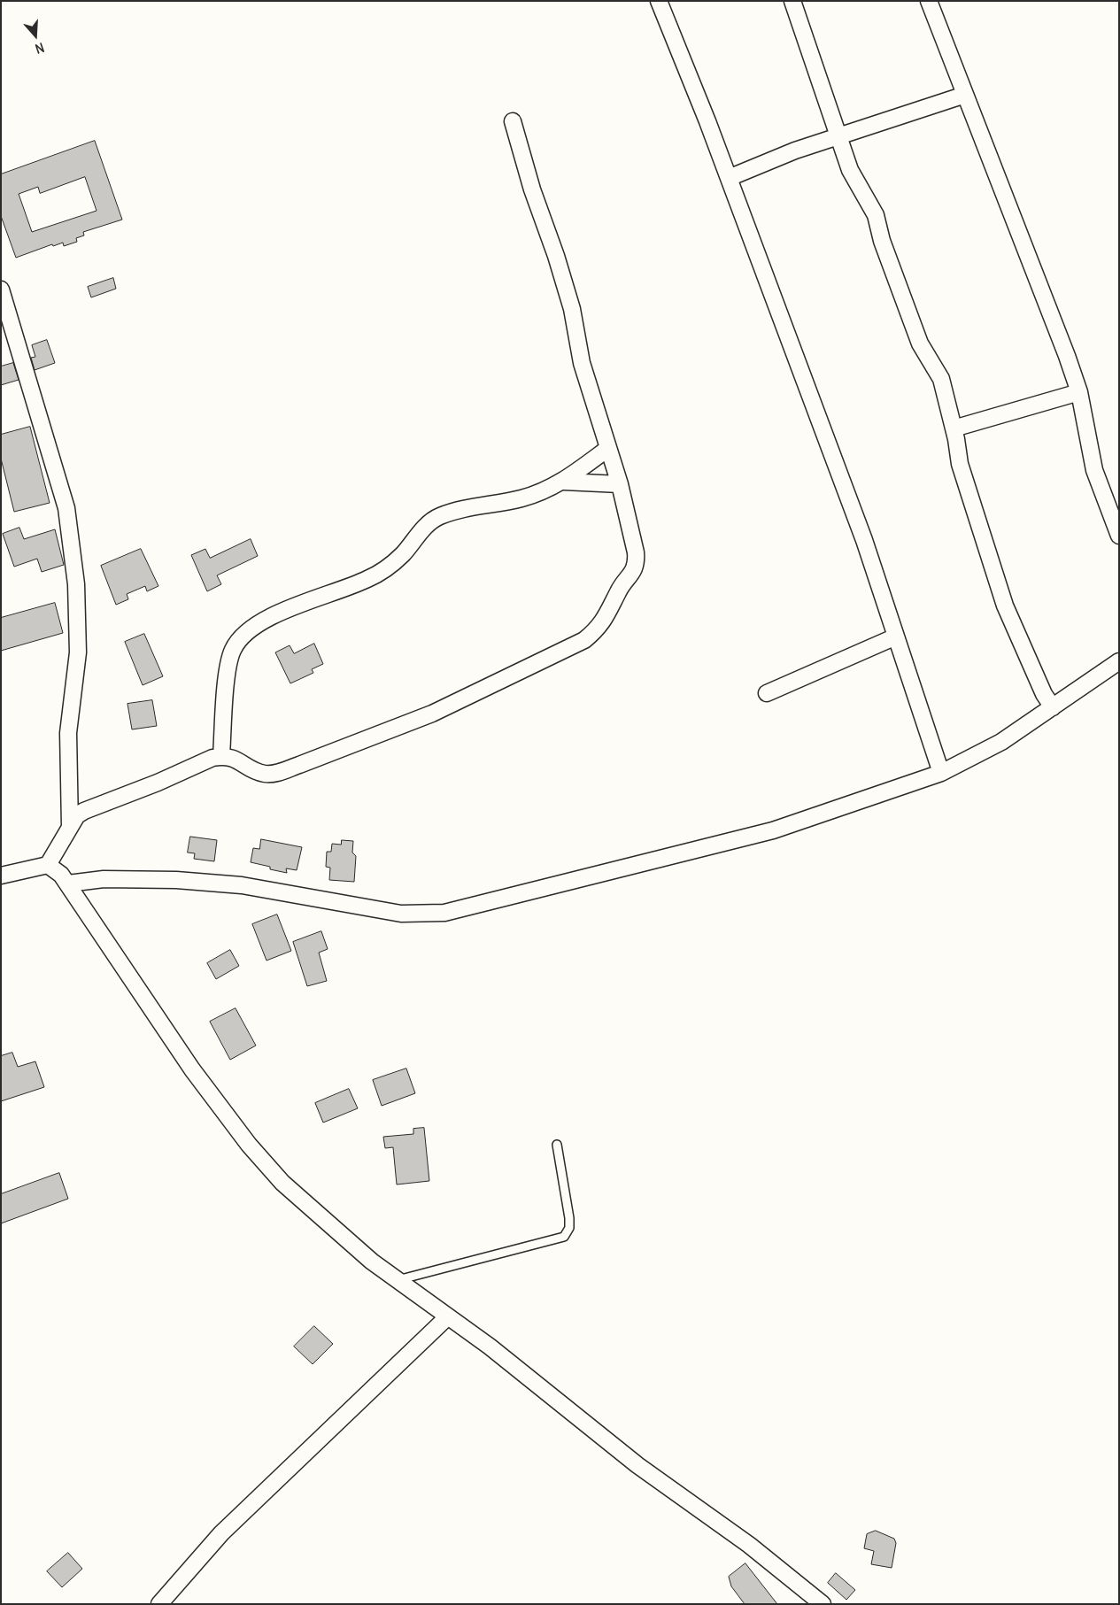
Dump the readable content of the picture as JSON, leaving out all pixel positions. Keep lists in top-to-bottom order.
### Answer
{
  "north": "bottom"
}
